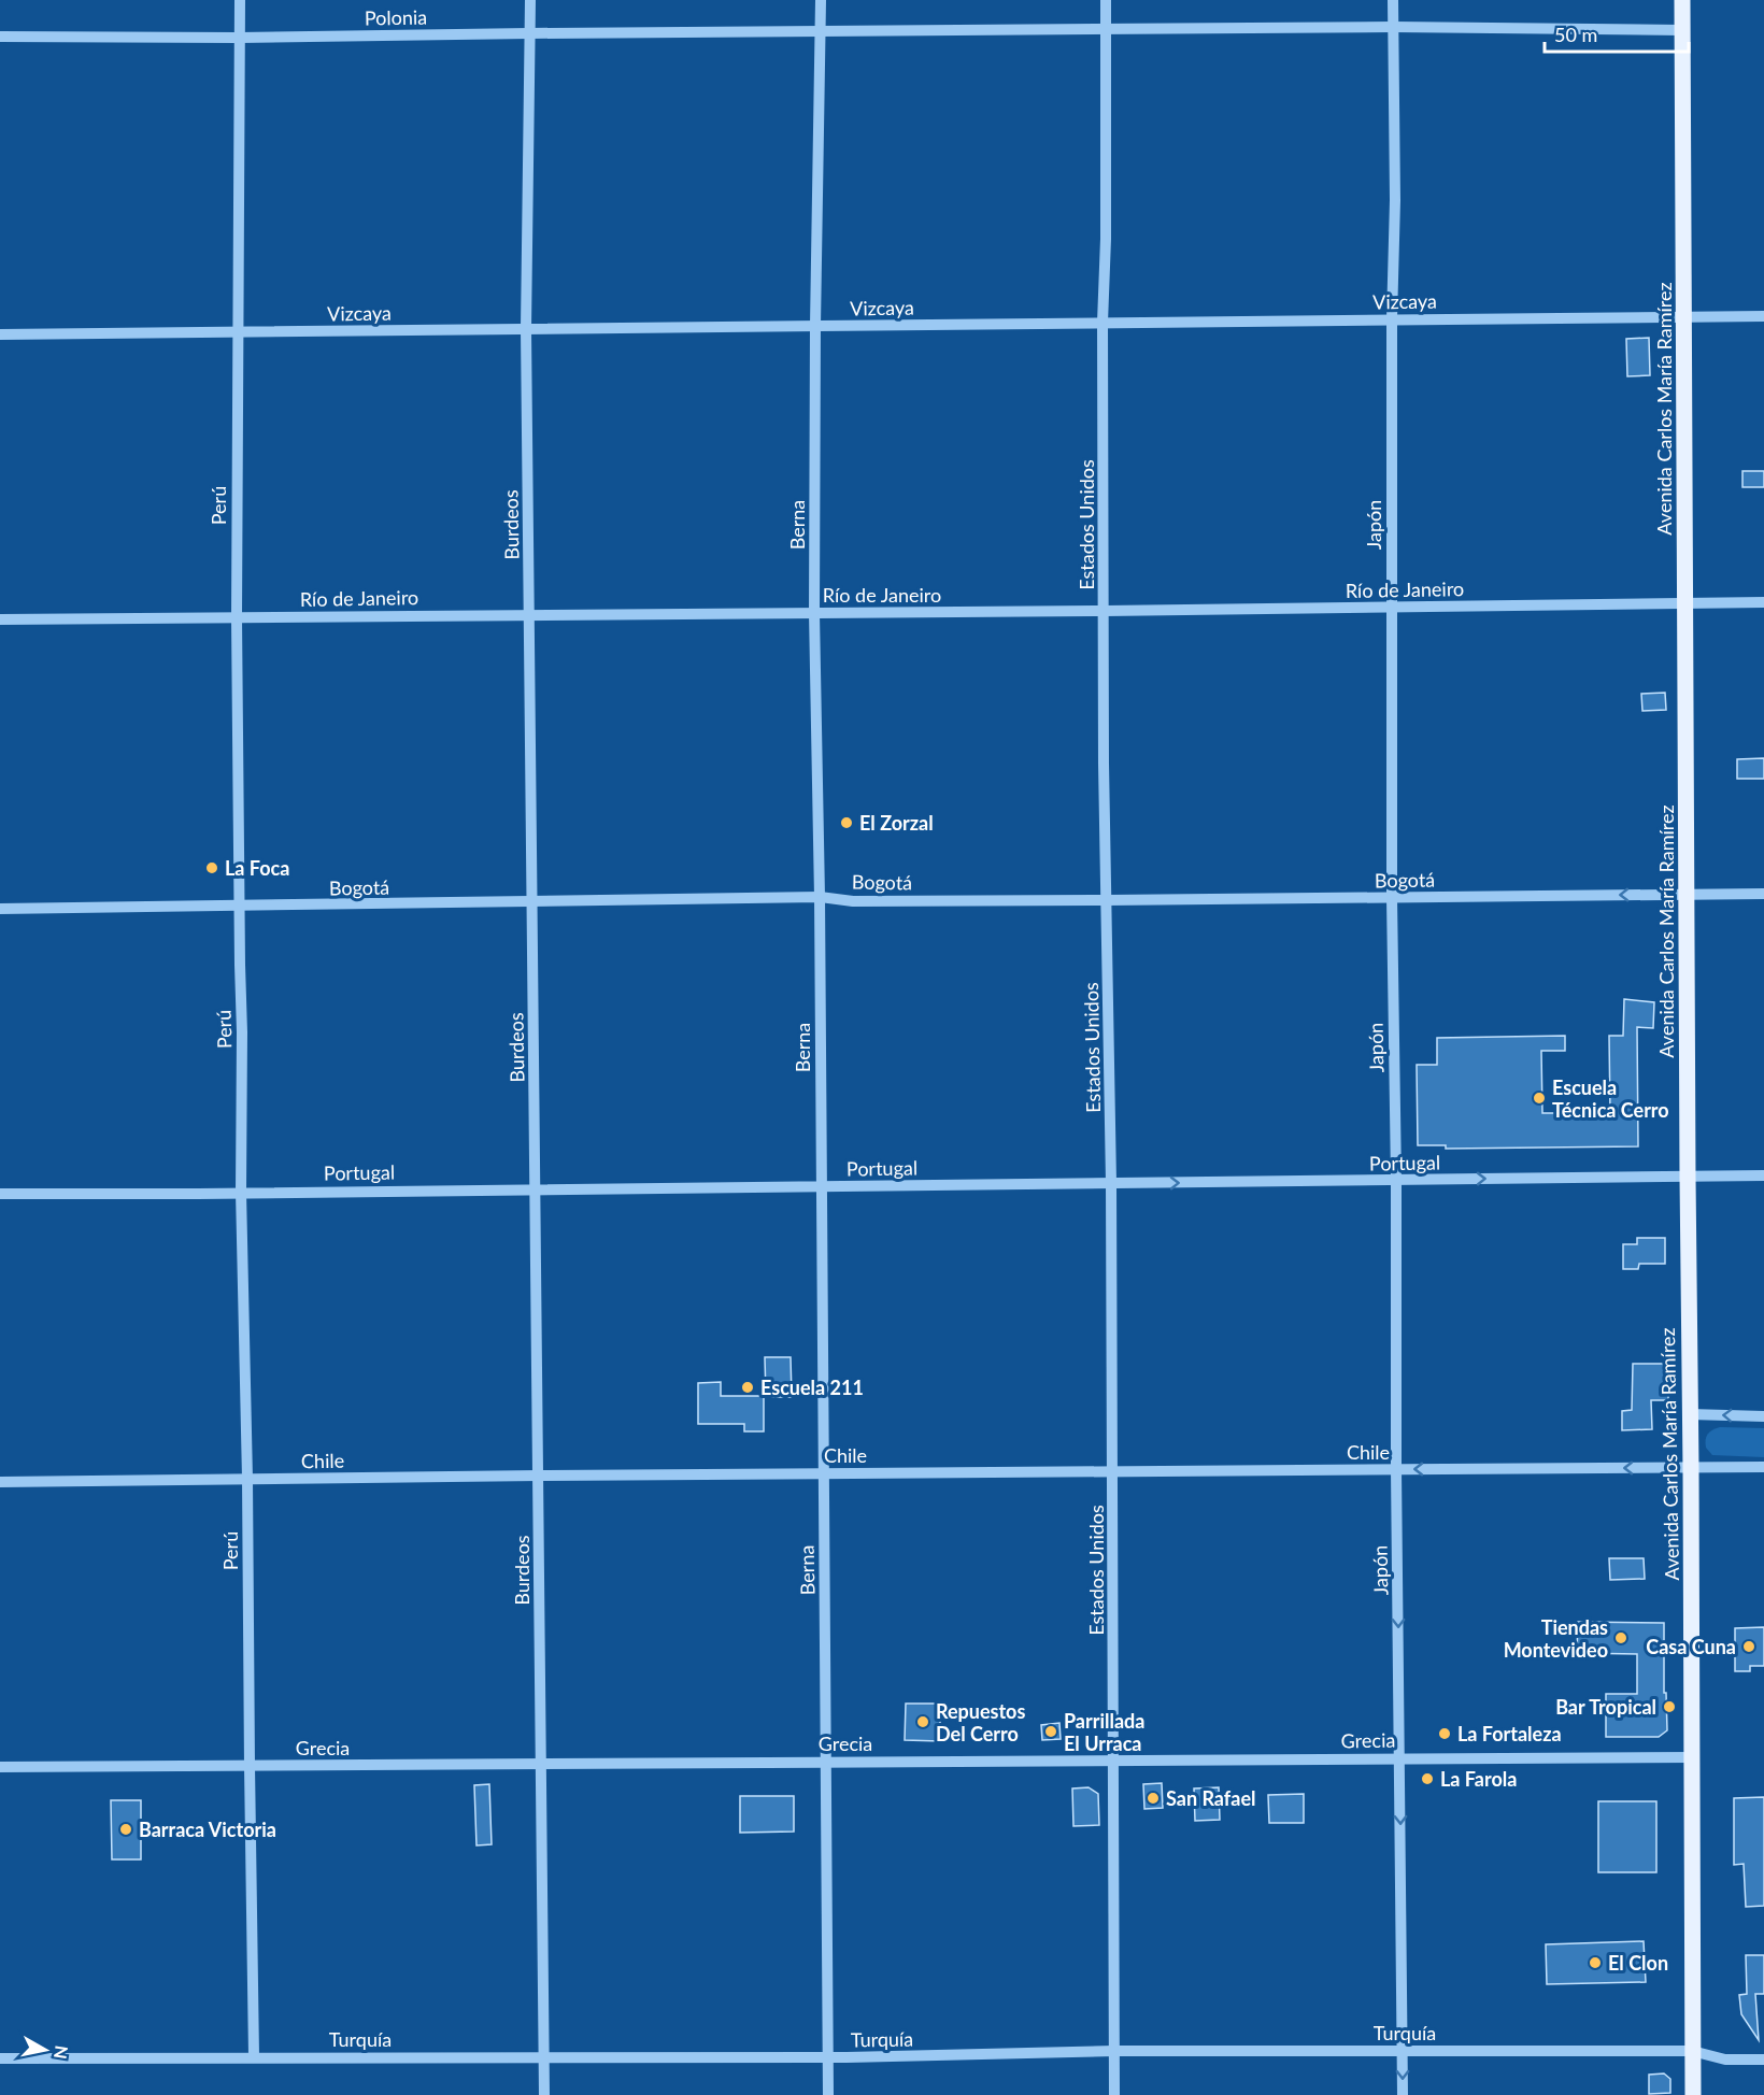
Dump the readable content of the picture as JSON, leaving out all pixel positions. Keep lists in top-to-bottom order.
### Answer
{
  "streets": {
    "main road": ["Avenida Carlos María Ramírez"],
    "street": [
      "Polonia",
      "Vizcaya",
      "Perú",
      "Burdeos",
      "Berna",
      "Estados Unidos",
      "Japón",
      "Río de Janeiro",
      "Bogotá",
      "Portugal",
      "Chile",
      "Grecia",
      "Turquía"
    ]
  },
  "crossings": [
    ["Polonia", "Avenida Carlos María Ramírez"],
    ["Polonia", "Perú"],
    ["Polonia", "Burdeos"],
    ["Polonia", "Berna"],
    ["Polonia", "Estados Unidos"],
    ["Polonia", "Japón"],
    ["Vizcaya", "Avenida Carlos María Ramírez"],
    ["Vizcaya", "Perú"],
    ["Vizcaya", "Burdeos"],
    ["Vizcaya", "Berna"],
    ["Vizcaya", "Estados Unidos"],
    ["Vizcaya", "Japón"],
    ["Avenida Carlos María Ramírez", "Río de Janeiro"],
    ["Avenida Carlos María Ramírez", "Bogotá"],
    ["Avenida Carlos María Ramírez", "Portugal"],
    ["Avenida Carlos María Ramírez", "Chile"],
    ["Avenida Carlos María Ramírez", "Grecia"],
    ["Avenida Carlos María Ramírez", "Turquía"],
    ["Perú", "Río de Janeiro"],
    ["Perú", "Bogotá"],
    ["Perú", "Portugal"],
    ["Perú", "Chile"],
    ["Perú", "Grecia"],
    ["Perú", "Turquía"],
    ["Burdeos", "Río de Janeiro"],
    ["Burdeos", "Bogotá"],
    ["Burdeos", "Portugal"],
    ["Burdeos", "Chile"],
    ["Burdeos", "Grecia"],
    ["Burdeos", "Turquía"],
    ["Berna", "Río de Janeiro"],
    ["Berna", "Bogotá"],
    ["Berna", "Portugal"],
    ["Berna", "Chile"],
    ["Berna", "Grecia"],
    ["Berna", "Turquía"],
    ["Estados Unidos", "Río de Janeiro"],
    ["Estados Unidos", "Bogotá"],
    ["Estados Unidos", "Portugal"],
    ["Estados Unidos", "Chile"],
    ["Estados Unidos", "Grecia"],
    ["Estados Unidos", "Turquía"],
    ["Japón", "Río de Janeiro"],
    ["Japón", "Bogotá"],
    ["Japón", "Portugal"],
    ["Japón", "Chile"],
    ["Japón", "Grecia"],
    ["Japón", "Turquía"]
  ],
  "places": [
    "El Zorzal",
    "La Foca",
    "Escuela Técnica Cerro",
    "Escuela 211",
    "Tiendas Montevideo",
    "Casa Cuna",
    "Bar Tropical",
    "Repuestos Del Cerro",
    "Parrillada El Urraca",
    "La Fortaleza",
    "La Farola",
    "San Rafael",
    "Barraca Victoria",
    "El Clon"
  ],
  "scale_bar": "50 m",
  "north": "right"
}
